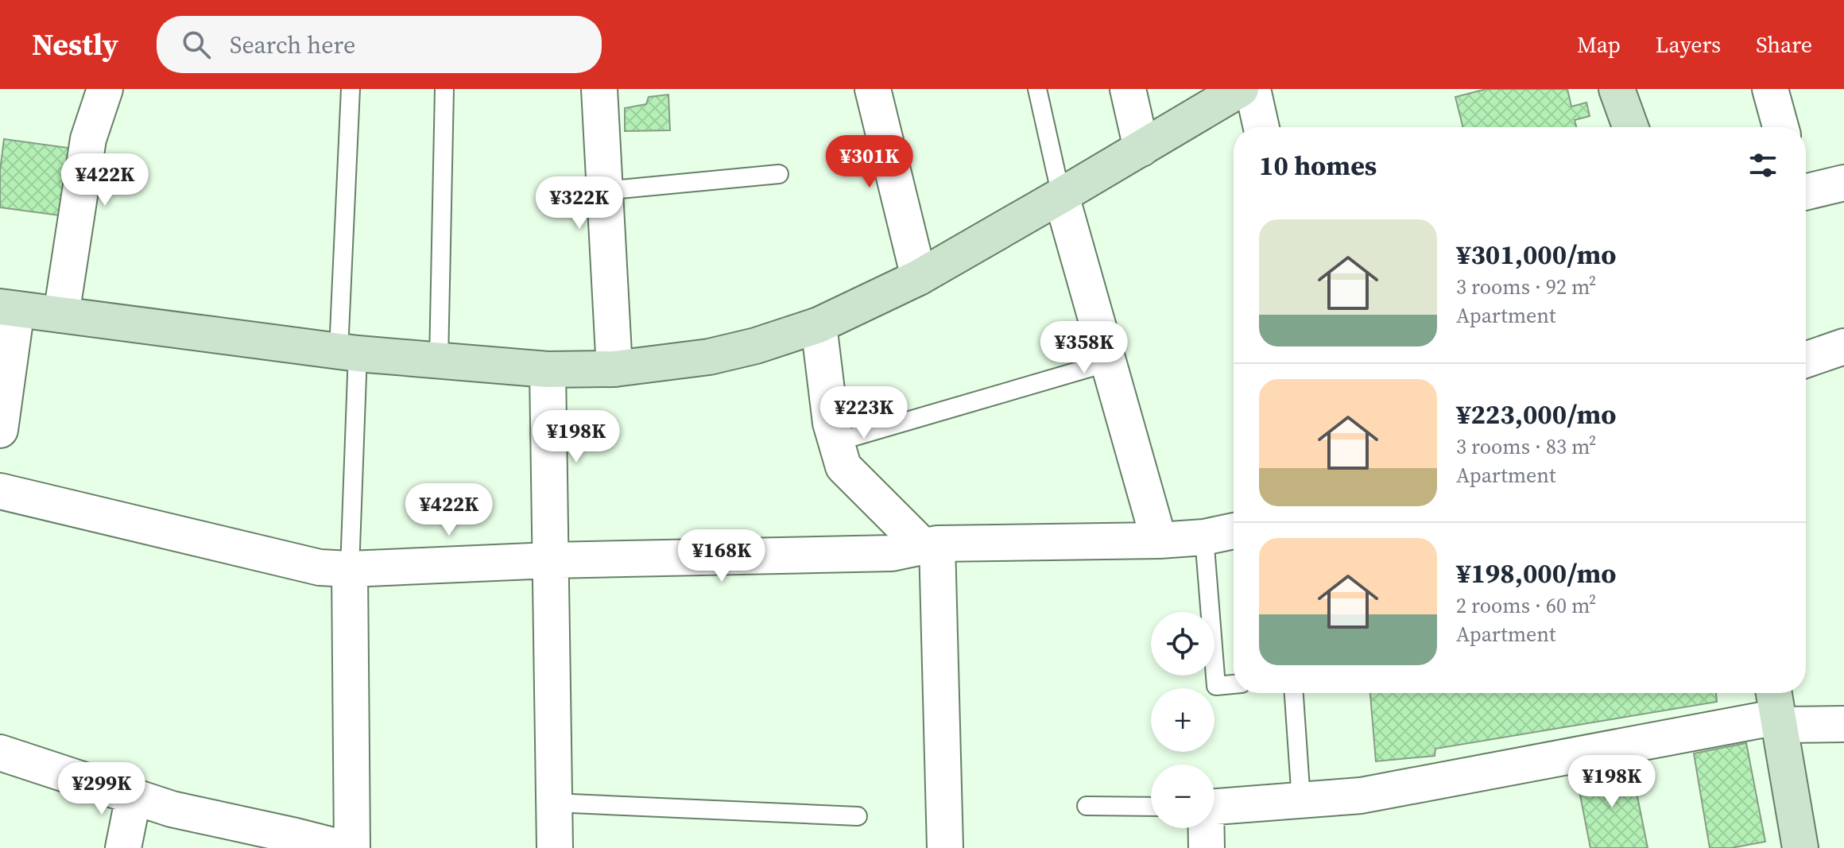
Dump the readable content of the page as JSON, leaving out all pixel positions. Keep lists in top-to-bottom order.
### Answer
{
  "page": {
    "header": "Nestly",
    "search": "Search here",
    "nav": ["Map", "Layers", "Share"],
    "heading": "10 homes",
    "price": [
      "¥301K",
      "¥422K",
      "¥322K",
      "¥358K",
      "¥223K",
      "¥198K",
      "¥422K",
      "¥168K",
      "¥198K",
      "¥299K"
    ],
    "list": [
      {
        "name": "¥301,000/mo",
        "note": "3 rooms · 92 m² · Apartment"
      },
      {
        "name": "¥223,000/mo",
        "note": "3 rooms · 83 m² · Apartment"
      },
      {
        "name": "¥198,000/mo",
        "note": "2 rooms · 60 m² · Apartment"
      }
    ],
    "map_buttons": ["+", "−"]
  }
}
